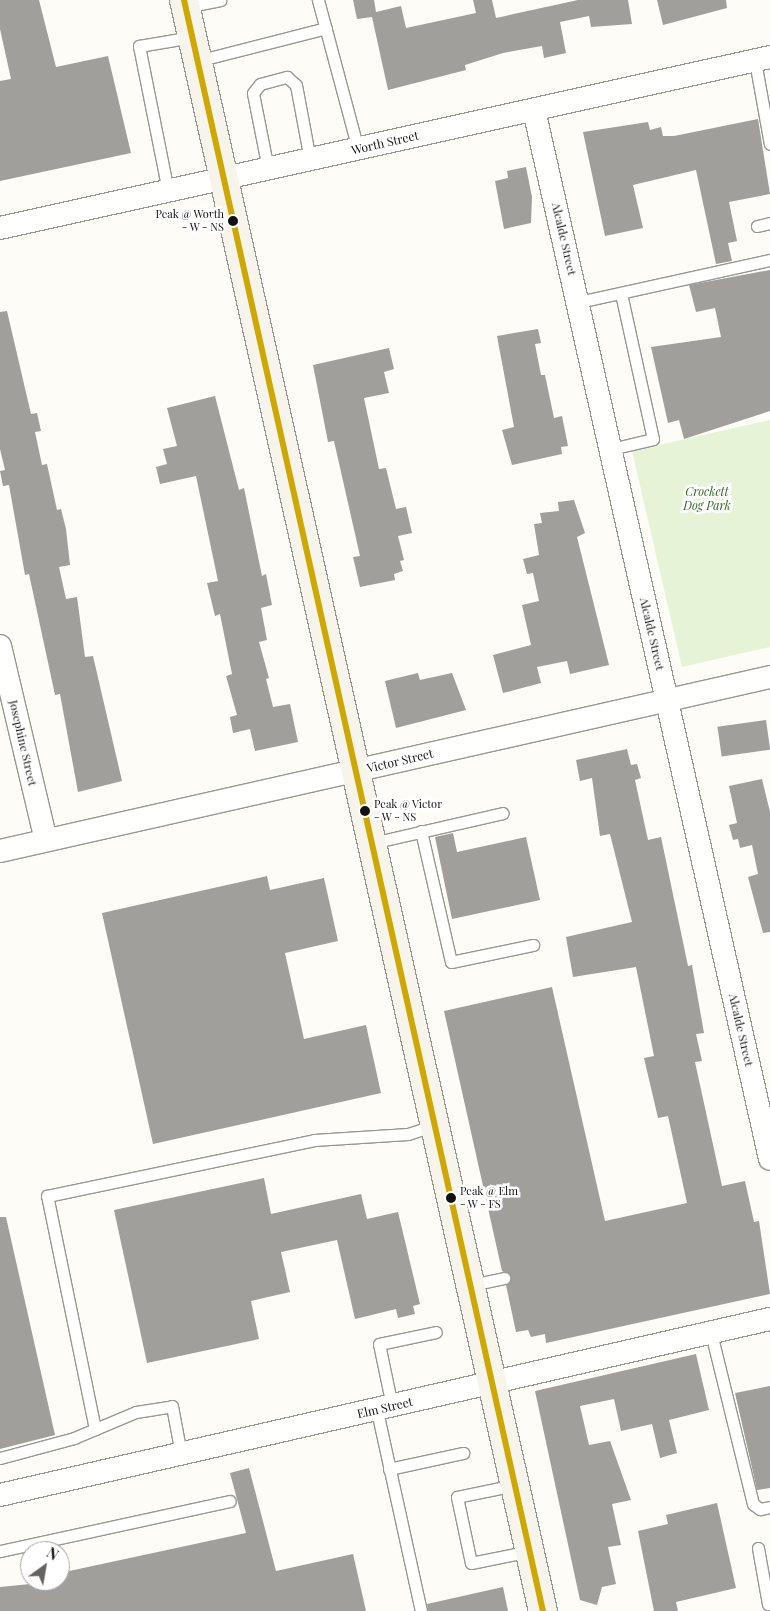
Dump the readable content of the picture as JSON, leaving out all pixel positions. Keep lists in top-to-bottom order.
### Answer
{
  "streets": {
    "street": [
      "Worth Street",
      "Alcalde Street",
      "Josephine Street",
      "Victor Street",
      "Elm Street"
    ]
  },
  "crossings": [
    ["Worth Street", "Alcalde Street"],
    ["Alcalde Street", "Victor Street"],
    ["Josephine Street", "Victor Street"]
  ],
  "parks": ["Crockett Dog Park"],
  "places": ["Peak @ Worth - W - NS", "Peak @ Victor - W - NS", "Peak @ Elm - W - FS"],
  "north": "top right"
}
